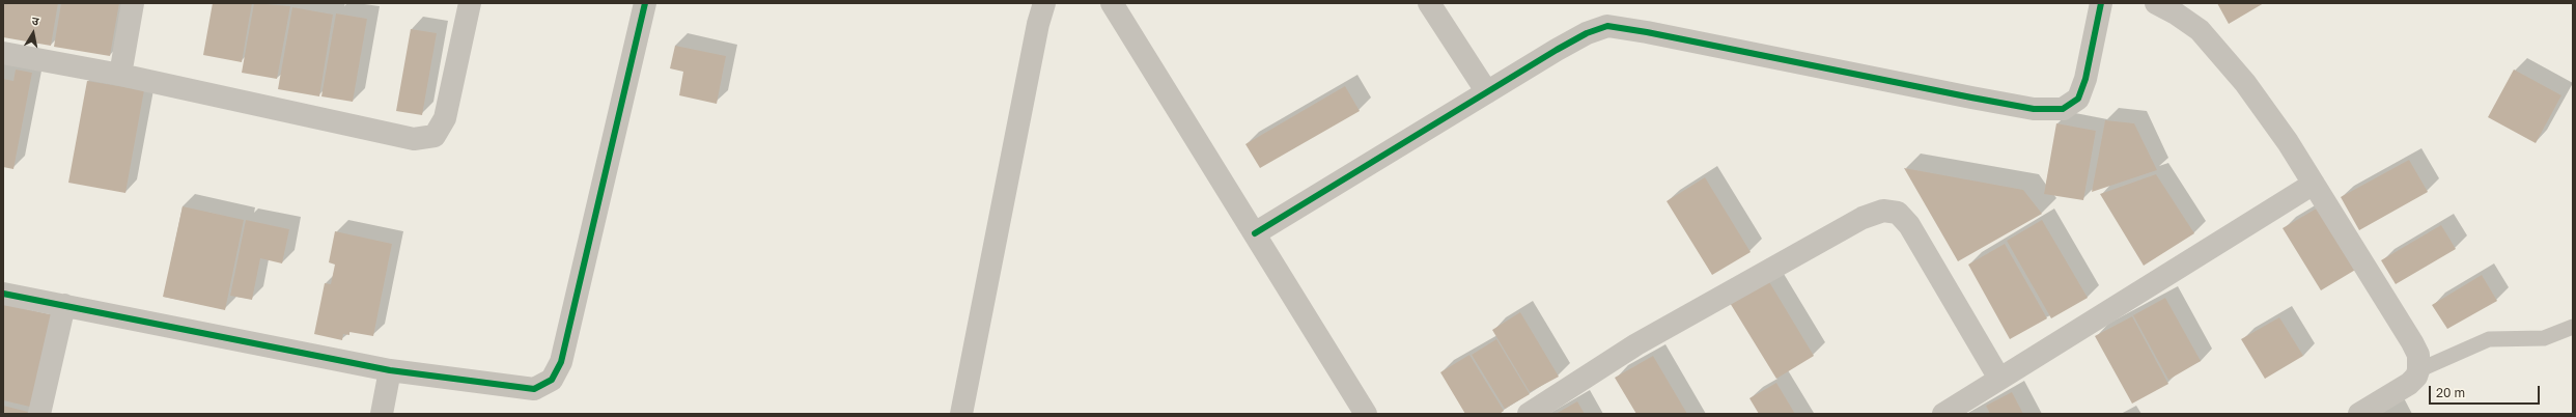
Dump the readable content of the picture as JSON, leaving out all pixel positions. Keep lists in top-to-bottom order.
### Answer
{
  "scale_bar": "20 m",
  "north": "top"
}
